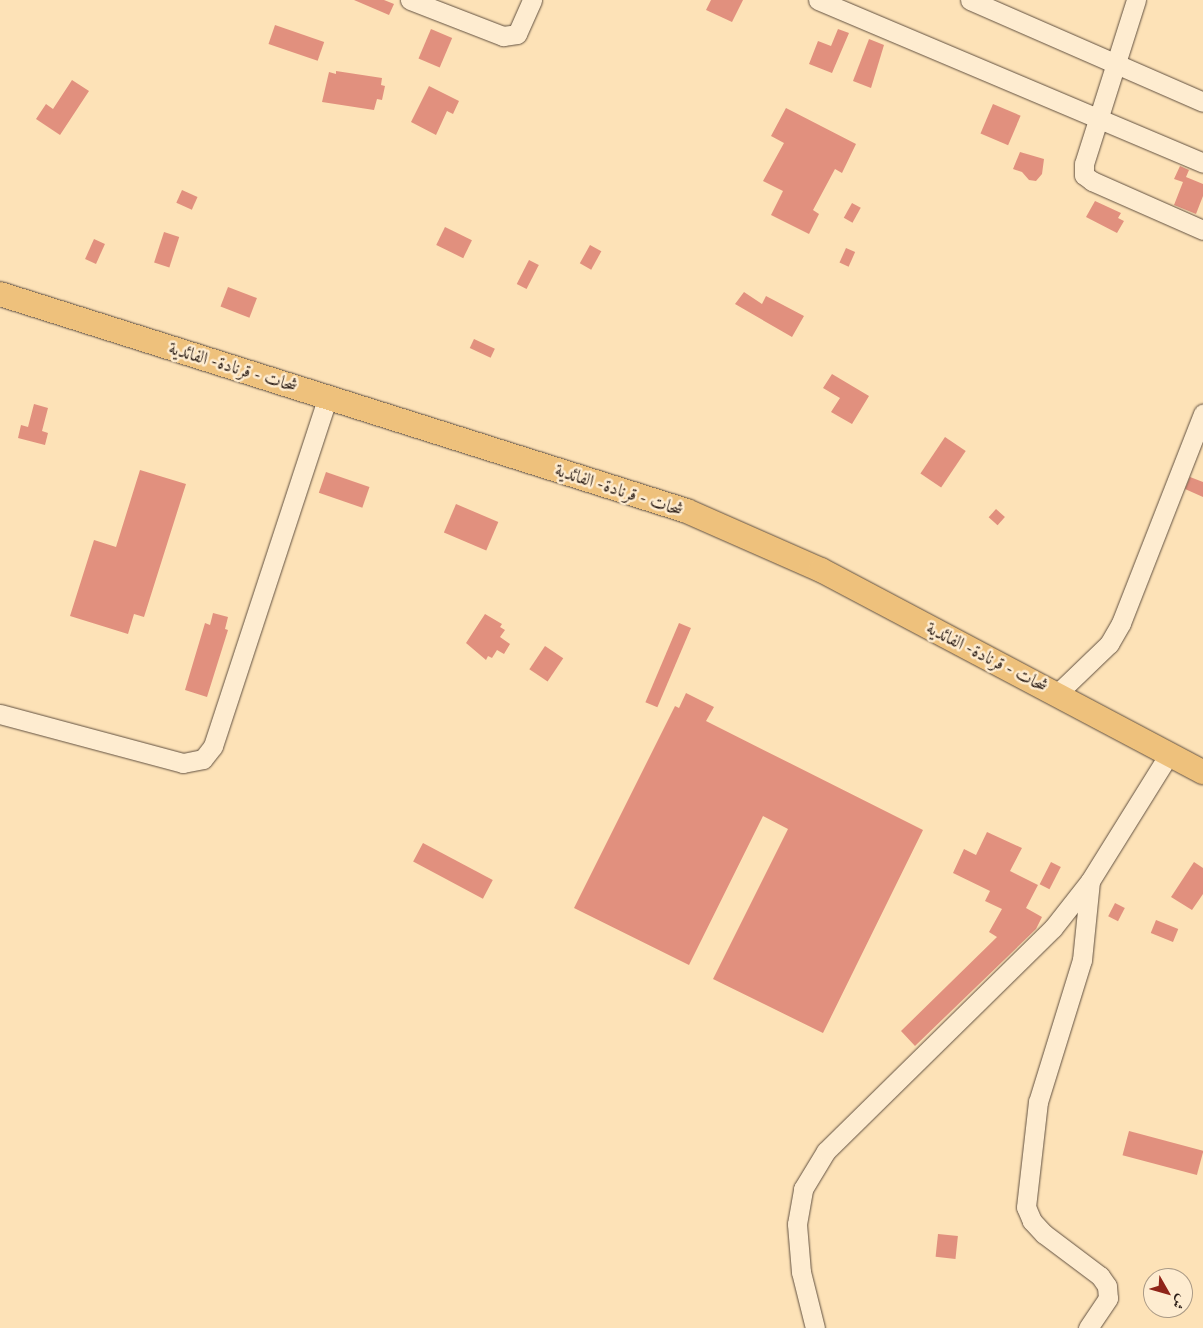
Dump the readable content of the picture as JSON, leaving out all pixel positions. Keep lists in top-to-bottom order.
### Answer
{
  "streets": {
    "main road": ["شحات - قرنادة- الفائدية"]
  },
  "north": "bottom right"
}
